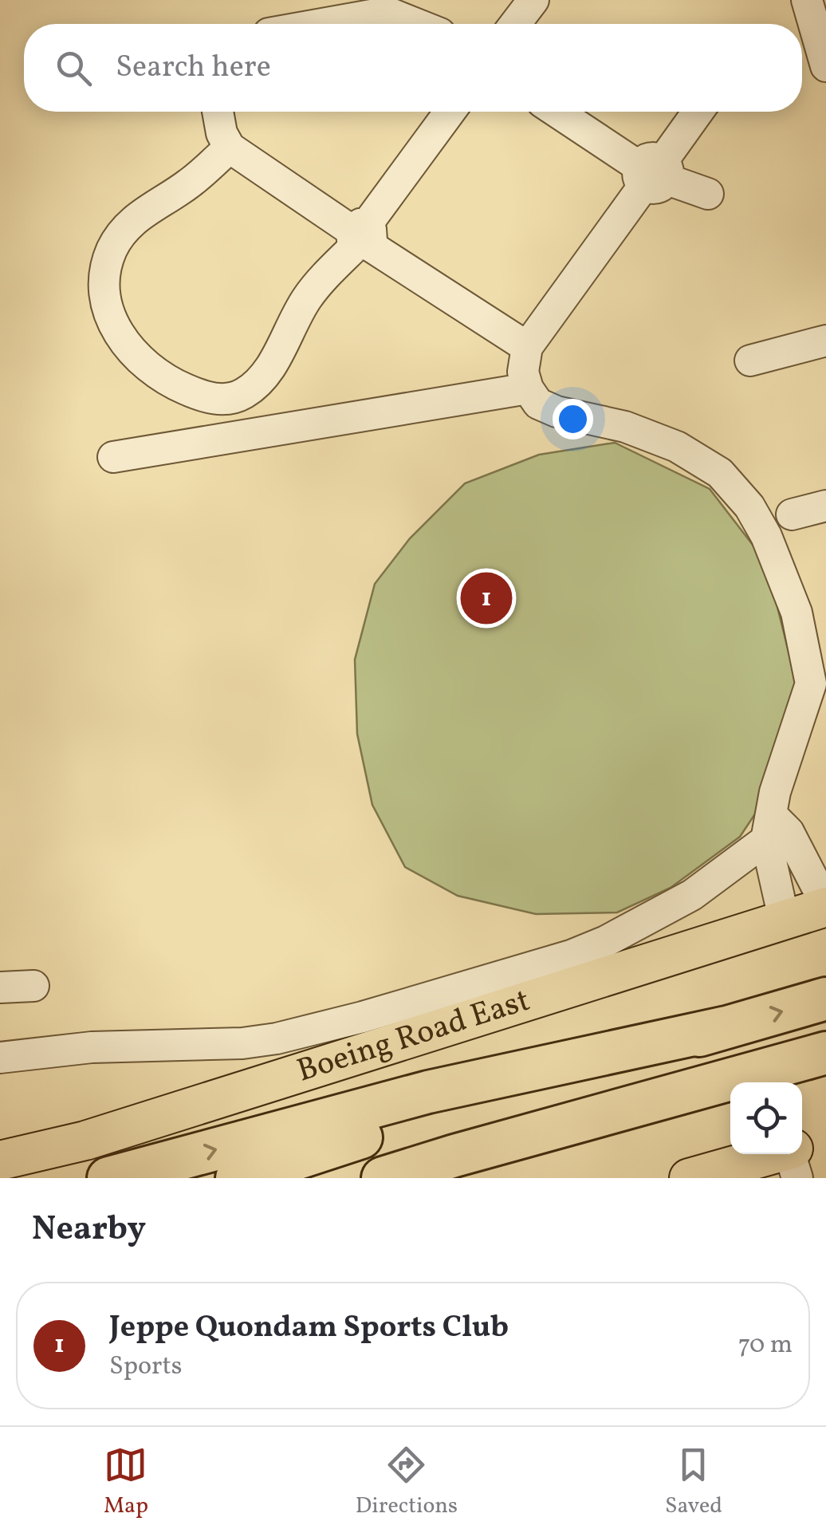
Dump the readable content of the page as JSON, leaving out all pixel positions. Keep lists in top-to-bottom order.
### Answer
{
  "streets": {
    "main road": ["Boeing Road East"]
  },
  "page": {
    "search": "Search here",
    "pins": "1",
    "heading": "Nearby",
    "list": [
      {
        "mark": "1",
        "name": "Jeppe Quondam Sports Club",
        "note": "Sports",
        "value": "70 m"
      }
    ],
    "nav": ["Map", "Directions", "Saved"]
  }
}
